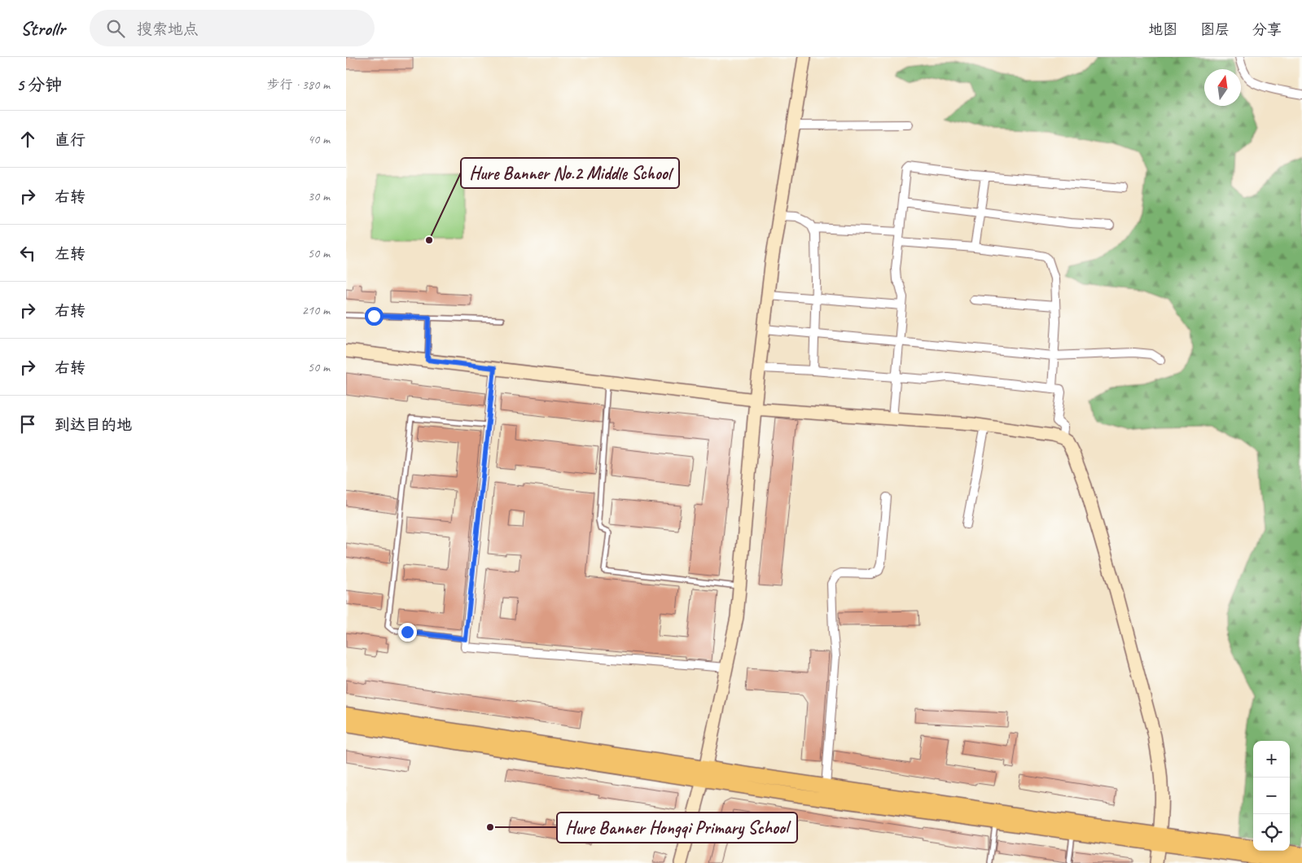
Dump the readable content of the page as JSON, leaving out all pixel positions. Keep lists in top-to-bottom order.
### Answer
{
  "places": ["Hure Banner No.2 Middle School", "Hure Banner Hongqi Primary School"],
  "north": "top",
  "page": {
    "header": "Strollr",
    "search": "搜索地点",
    "nav": ["地图", "图层", "分享"],
    "heading": ["5 分钟", "步行 · 380 m"],
    "list": [
      ["直行", "40 m"],
      ["右转", "30 m"],
      ["左转", "50 m"],
      ["右转", "210 m"],
      ["右转", "50 m"],
      "到达目的地"
    ],
    "map_buttons": ["+", "−"]
  }
}
